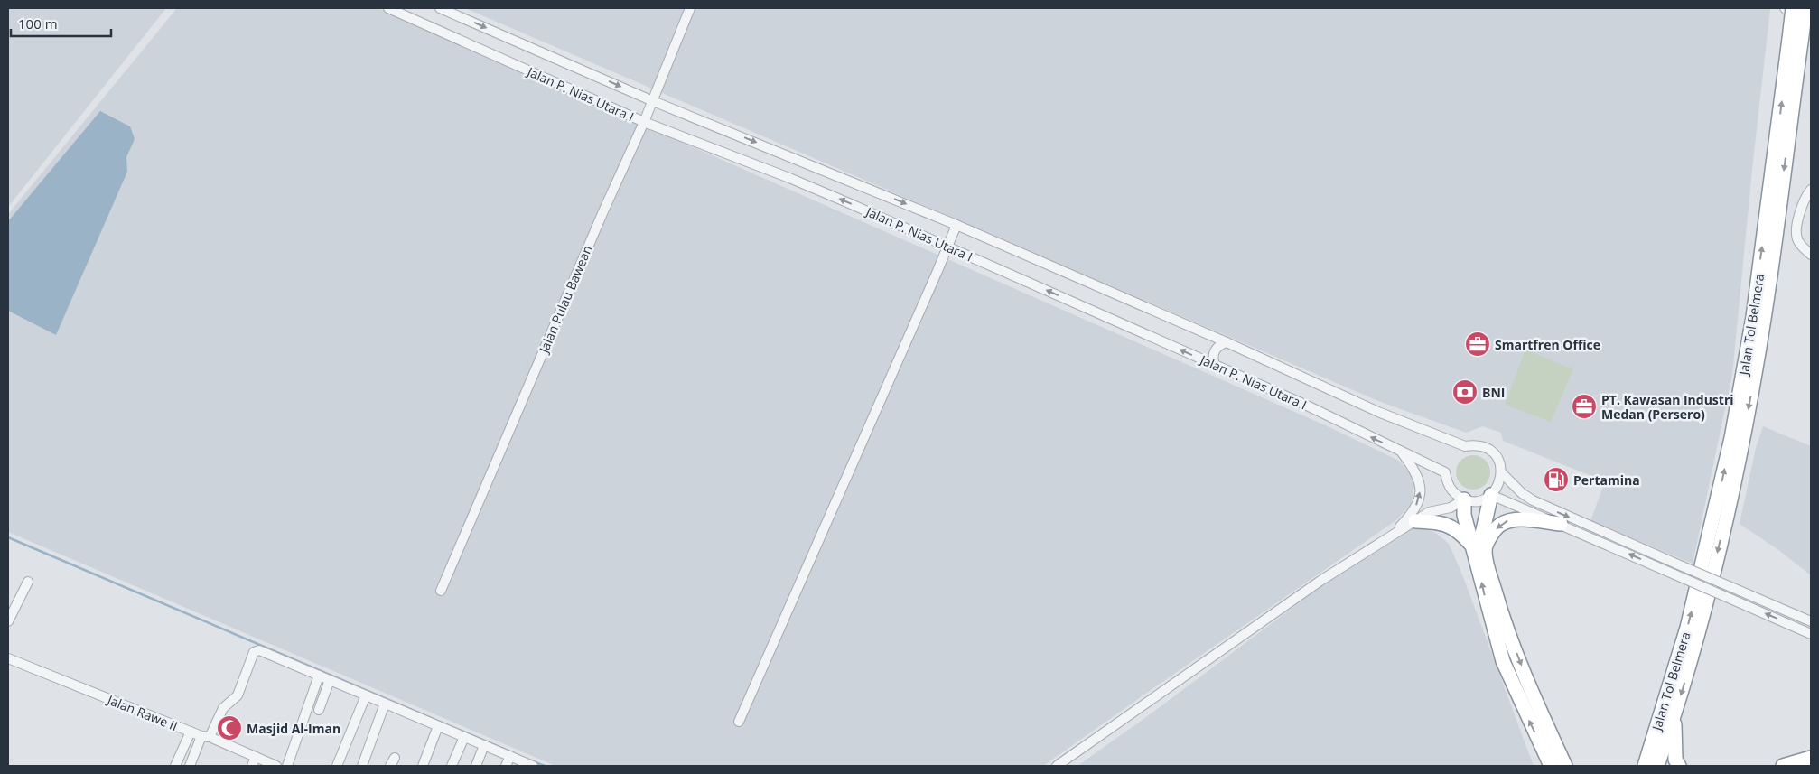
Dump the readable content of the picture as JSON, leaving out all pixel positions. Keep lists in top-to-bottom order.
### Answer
{
  "streets": {
    "highway": ["Jalan Tol Belmera"],
    "street": ["Jalan P. Nias Utara I", "Jalan Pulau Bawean", "Jalan Rawe II"]
  },
  "crossings": [
    ["Jalan P. Nias Utara I", "Jalan Pulau Bawean"]
  ],
  "places": {
    "office": ["Smartfren Office", "PT. Kawasan Industri Medan (Persero)"],
    "bank": ["BNI"],
    "fuel station": ["Pertamina"],
    "mosque": ["Masjid Al-Iman"]
  },
  "scale_bar": "100 m"
}
